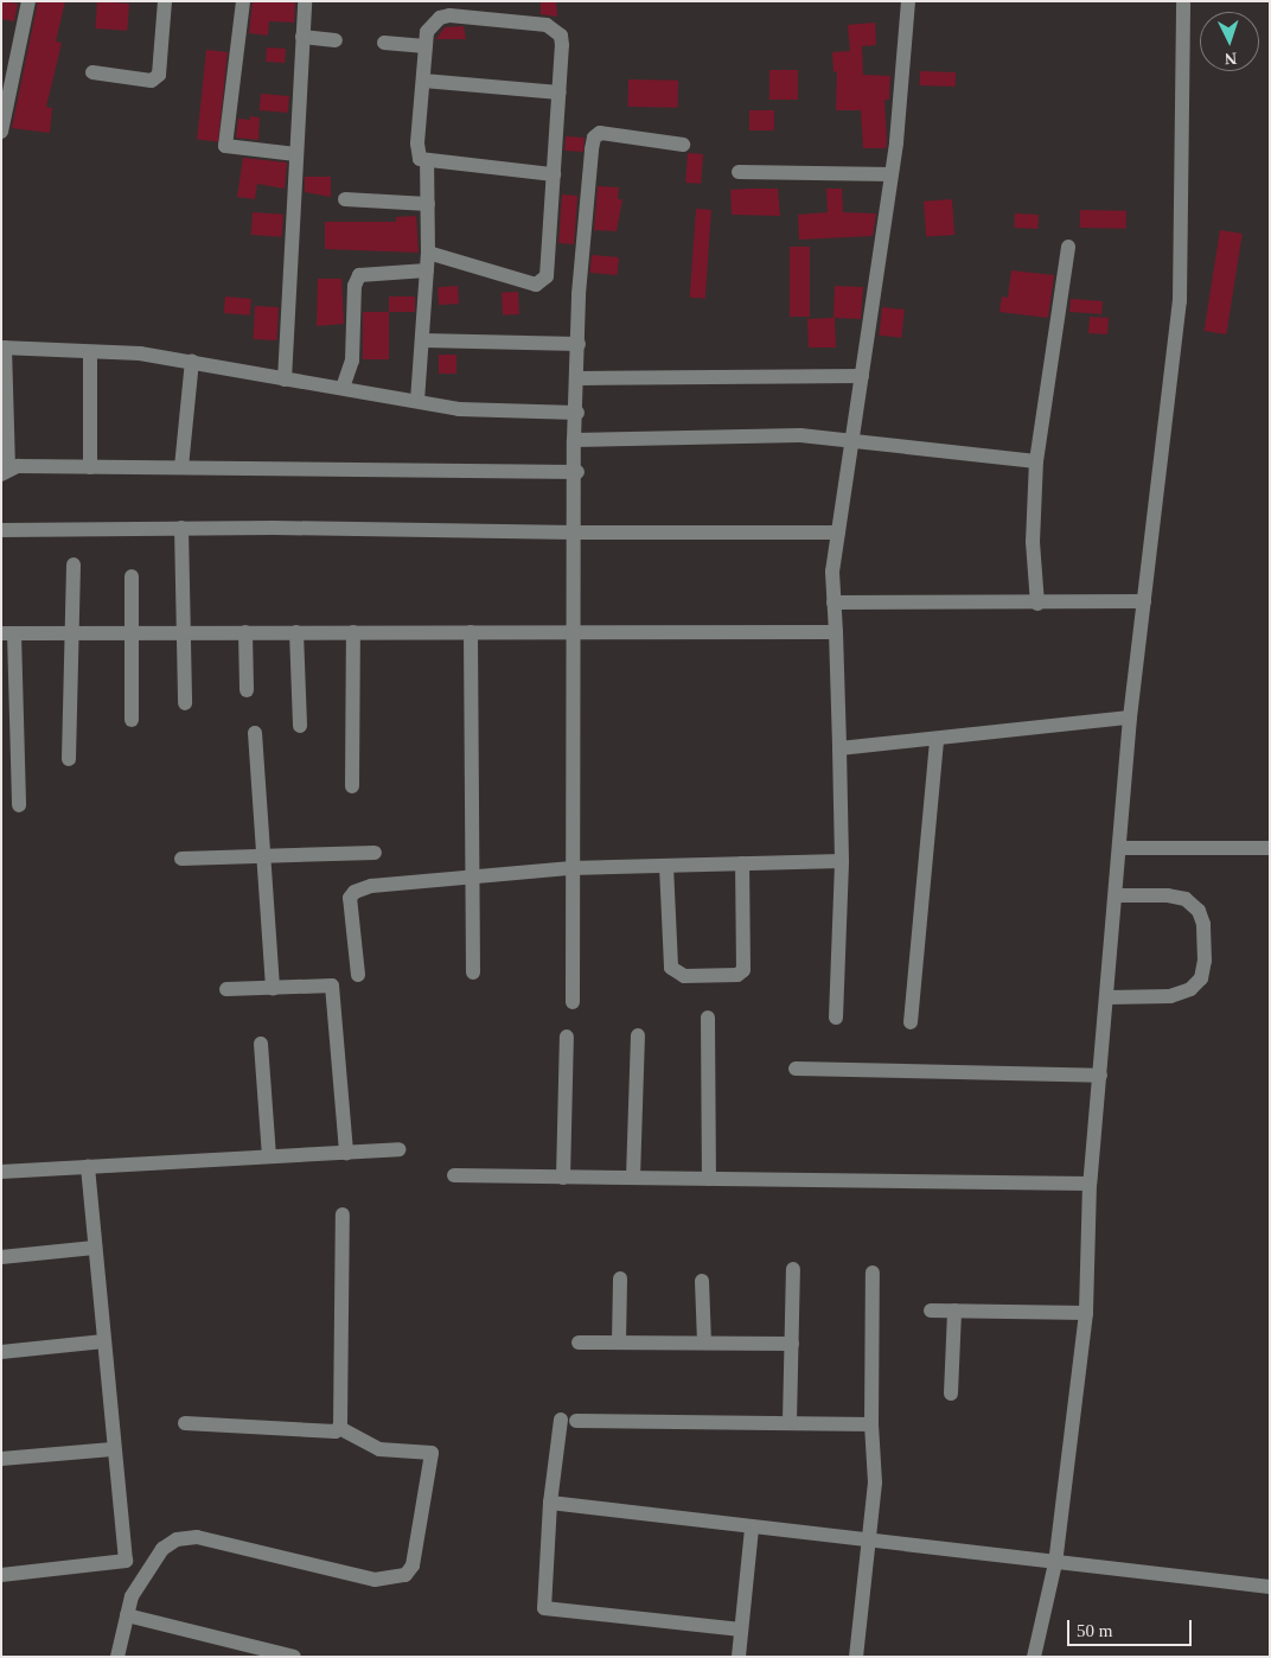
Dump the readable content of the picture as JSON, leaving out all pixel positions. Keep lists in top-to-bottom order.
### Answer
{
  "scale_bar": "50 m",
  "north": "bottom"
}
